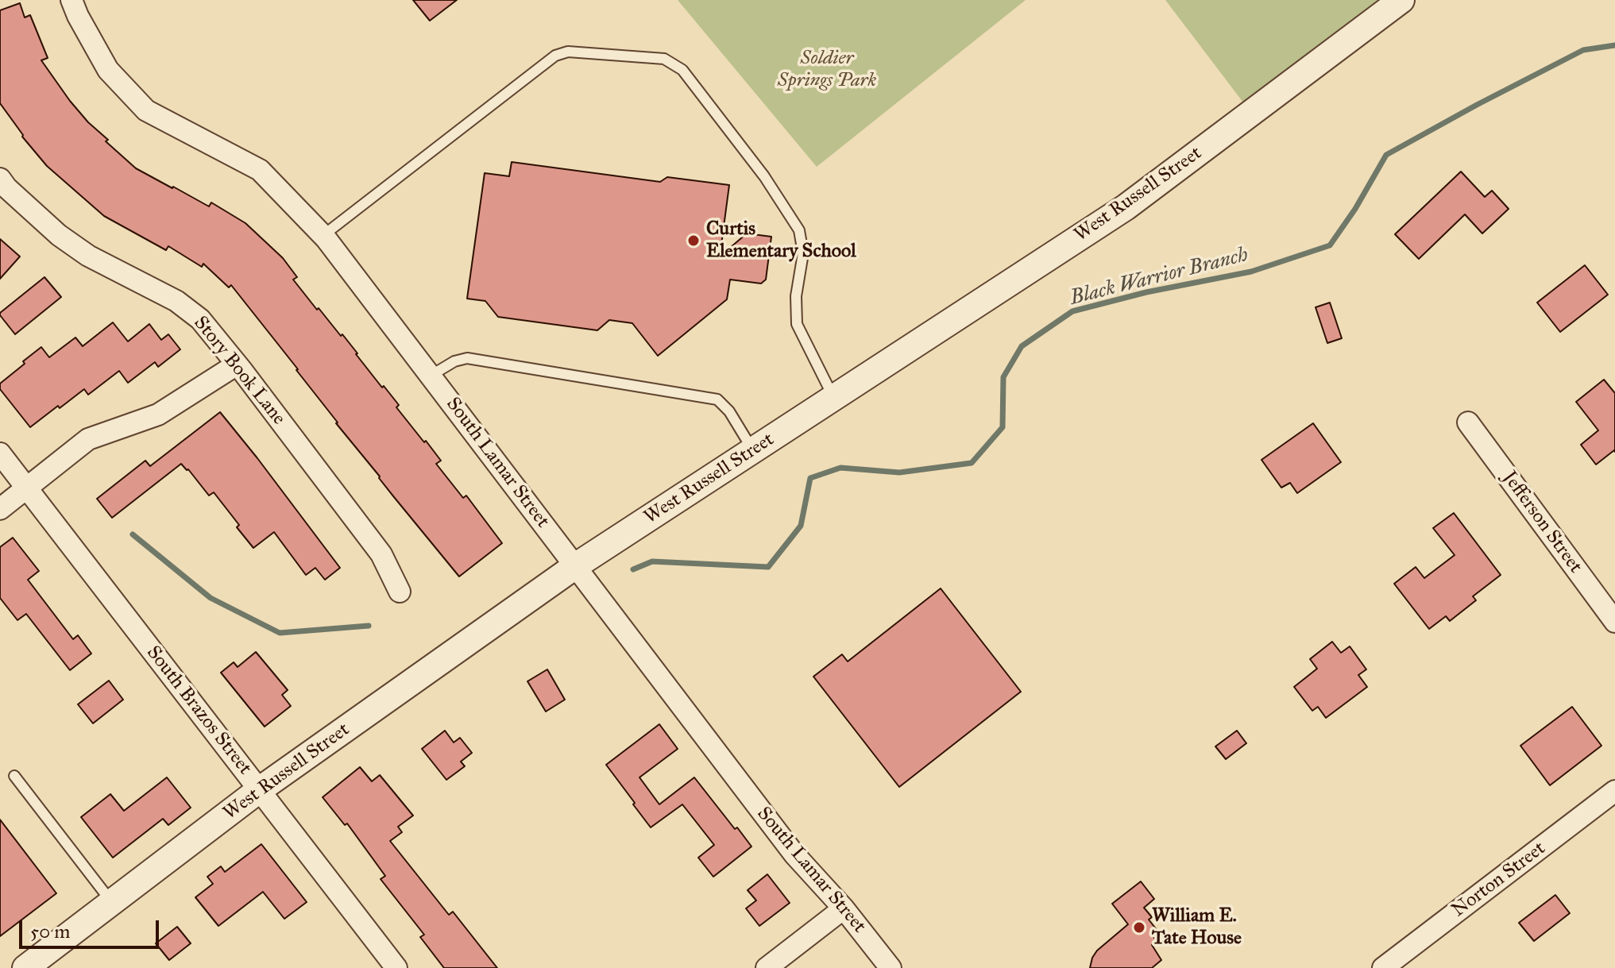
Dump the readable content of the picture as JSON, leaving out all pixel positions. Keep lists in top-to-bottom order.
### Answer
{
  "streets": {
    "street": [
      "West Russell Street",
      "Story Book Lane",
      "South Lamar Street",
      "Jefferson Street",
      "South Brazos Street",
      "Norton Street"
    ]
  },
  "crossings": [
    ["West Russell Street", "South Lamar Street"],
    ["West Russell Street", "South Brazos Street"]
  ],
  "water": ["Black Warrior Branch"],
  "parks": ["Soldier Springs Park"],
  "places": ["Curtis Elementary School", "William E. Tate House"],
  "scale_bar": "50 m"
}
